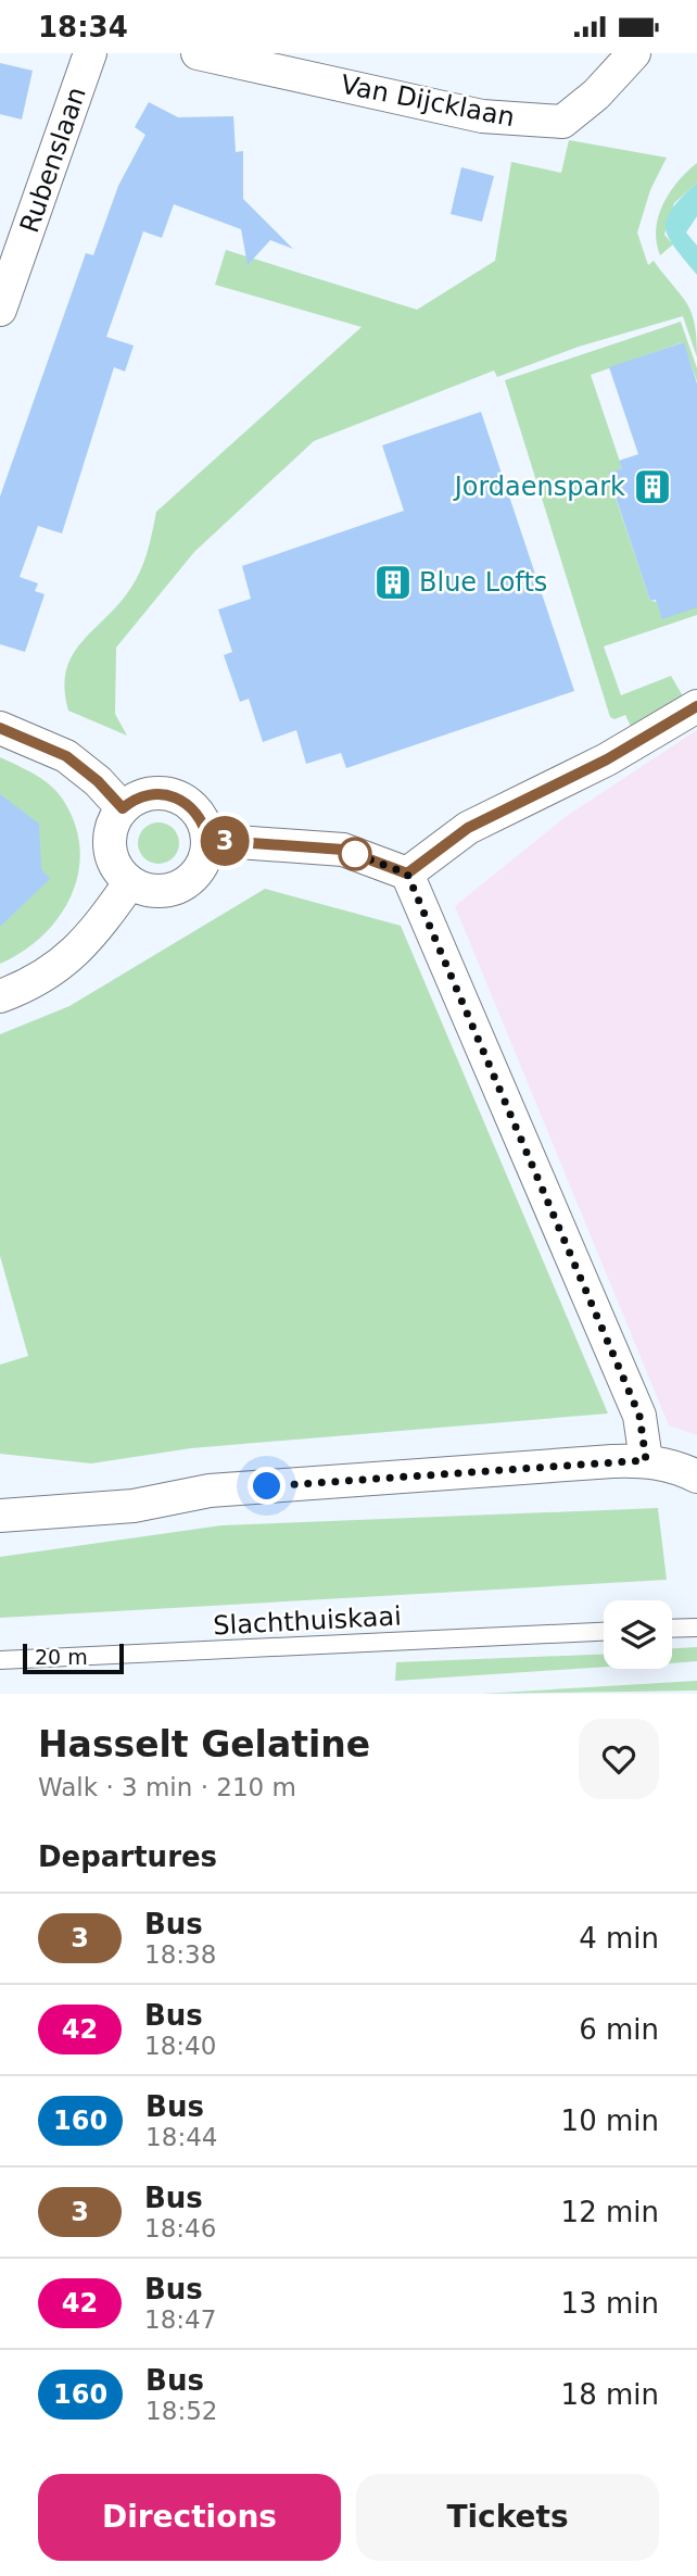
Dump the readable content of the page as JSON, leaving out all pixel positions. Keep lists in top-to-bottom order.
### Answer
{
  "streets": {
    "street": ["Van Dijcklaan", "Rubenslaan"],
    "lane": ["Slachthuiskaai"]
  },
  "places": {
    "building": ["Jordaenspark", "Blue Lofts"]
  },
  "lines": ["bus line 3"],
  "scale_bar": "20 m",
  "page": {
    "status": "18:34",
    "on_map": "3",
    "scale": "20 m",
    "heading": [
      ["Hasselt Gelatine", "Walk · 3 min · 210 m"],
      "Departures"
    ],
    "list": [
      {
        "mark": "3",
        "name": "Bus",
        "note": "18:38",
        "value": "4 min"
      },
      {
        "mark": "42",
        "name": "Bus",
        "note": "18:40",
        "value": "6 min"
      },
      {
        "mark": "160",
        "name": "Bus",
        "note": "18:44",
        "value": "10 min"
      },
      {
        "mark": "3",
        "name": "Bus",
        "note": "18:46",
        "value": "12 min"
      },
      {
        "mark": "42",
        "name": "Bus",
        "note": "18:47",
        "value": "13 min"
      },
      {
        "mark": "160",
        "name": "Bus",
        "note": "18:52",
        "value": "18 min"
      }
    ],
    "buttons": ["Directions", "Tickets"]
  }
}
